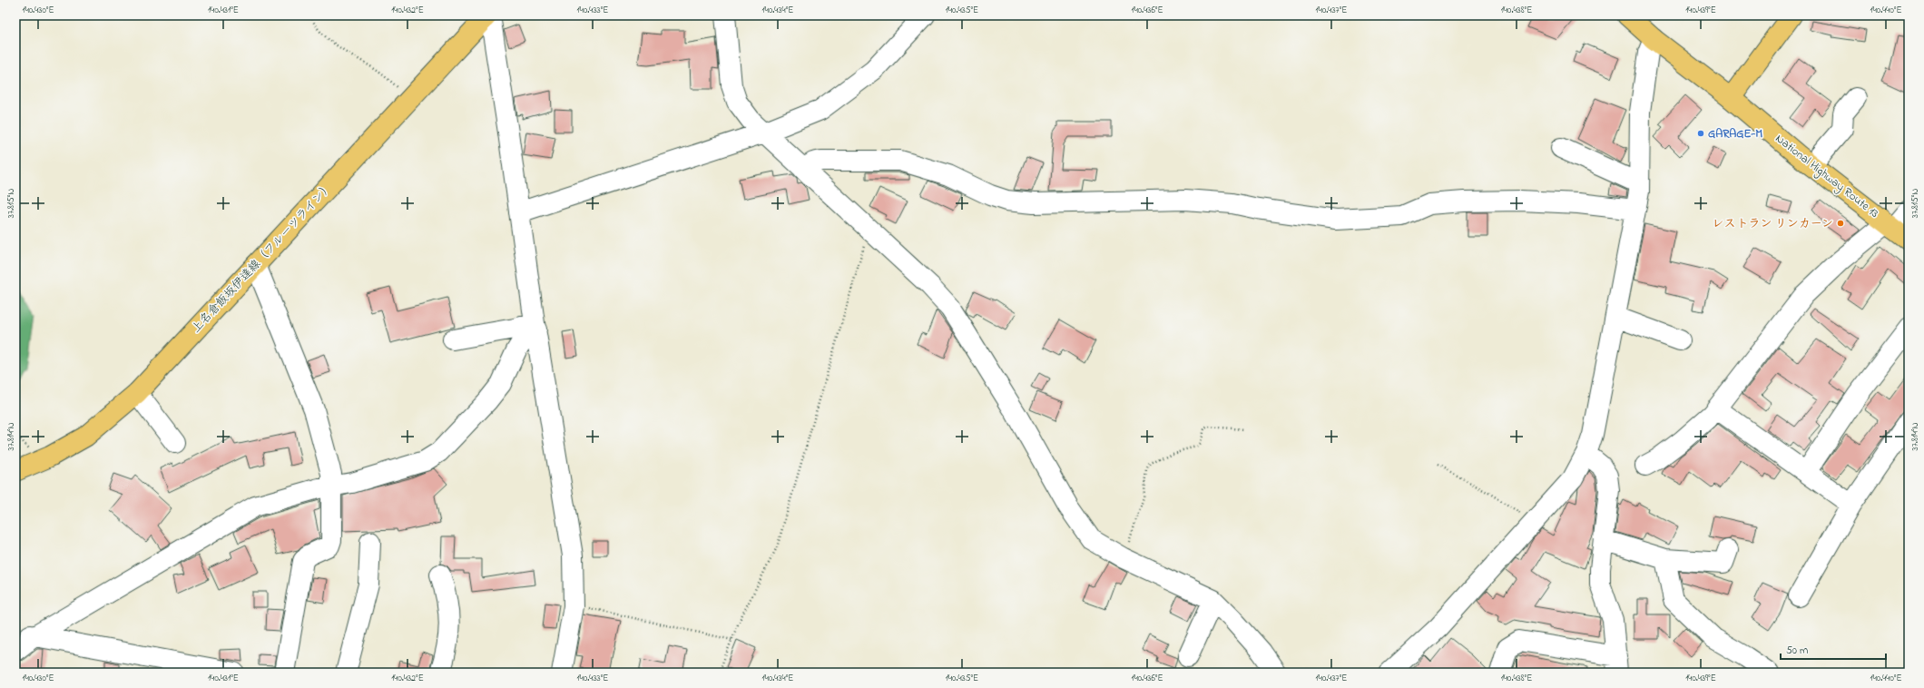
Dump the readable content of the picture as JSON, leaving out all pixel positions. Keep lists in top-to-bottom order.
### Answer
{
  "streets": {
    "main road": ["National Highway Route 13", "上名倉飯坂伊達線（フルーツライン）"]
  },
  "places": ["GARAGE-M", "レストラン リンカーン"],
  "scale_bar": "50 m",
  "coordinates": [
    "140.430°E",
    "140.431°E",
    "140.432°E",
    "140.433°E",
    "140.434°E",
    "140.435°E",
    "140.436°E",
    "140.437°E",
    "140.438°E",
    "140.439°E",
    "140.440°E",
    "37.815°N",
    "37.814°N"
  ]
}
